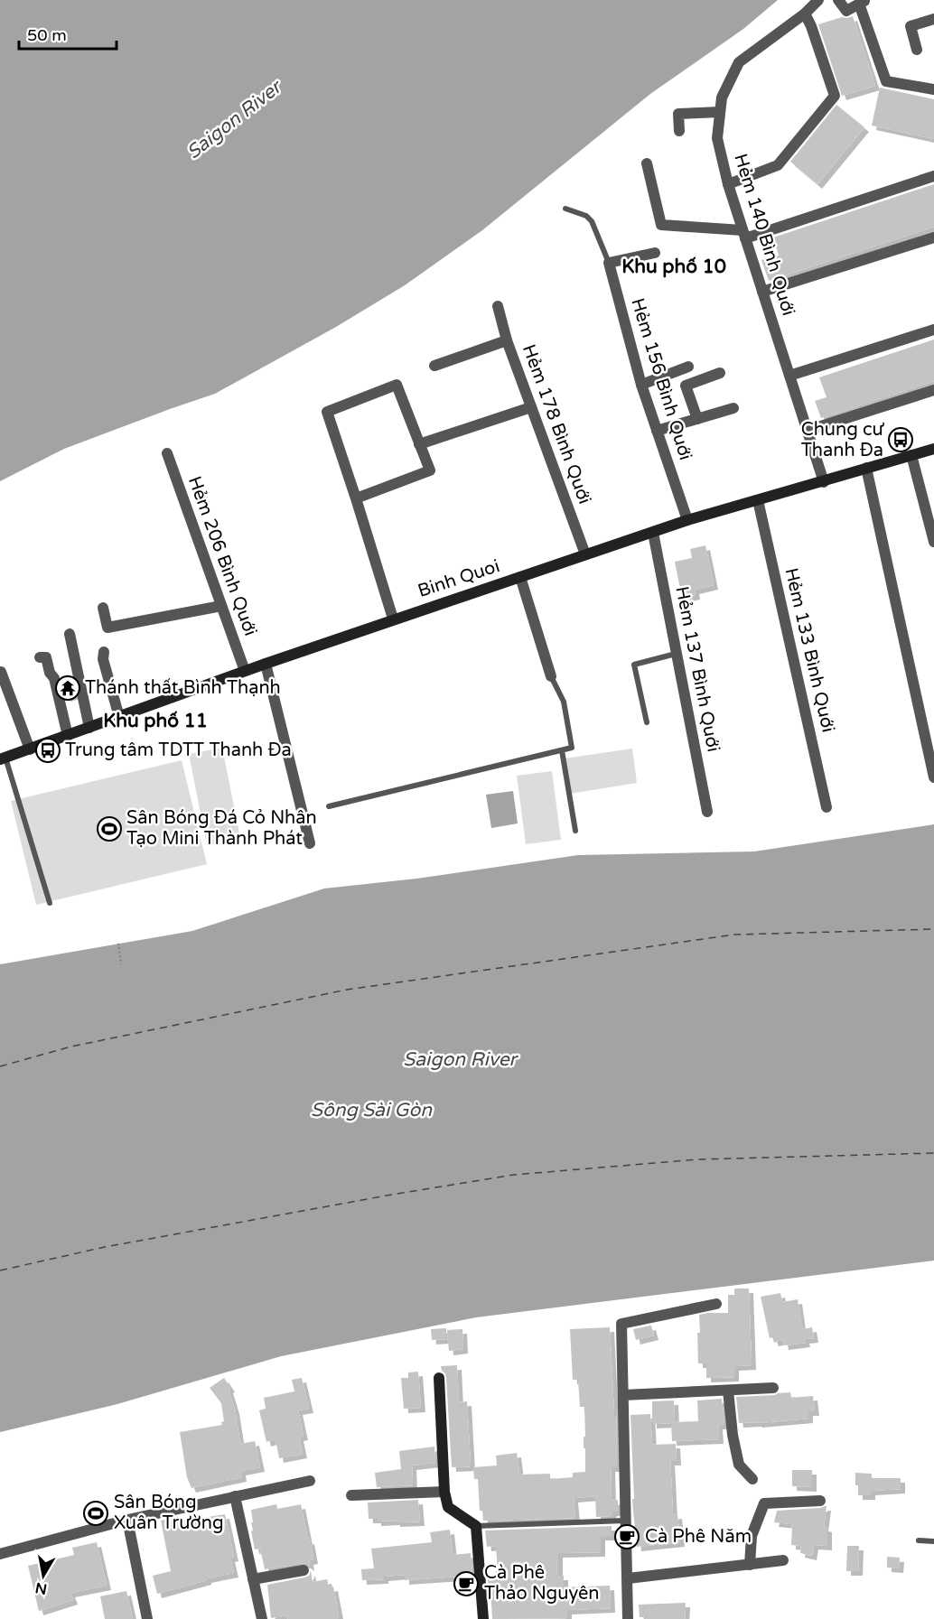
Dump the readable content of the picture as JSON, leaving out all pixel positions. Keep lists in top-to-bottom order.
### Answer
{
  "streets": {
    "main road": ["Binh Quoi"],
    "street": [
      "Hẻm 140 Bình Quới",
      "Hẻm 156 Bình Quới",
      "Hẻm 178 Bình Quới",
      "Hẻm 206 Bình Quới",
      "Hẻm 133 Bình Quới",
      "Hẻm 137 Bình Quới"
    ]
  },
  "crossings": [
    ["Hẻm 140 Bình Quới", "Binh Quoi"],
    ["Hẻm 156 Bình Quới", "Binh Quoi"],
    ["Hẻm 178 Bình Quới", "Binh Quoi"],
    ["Hẻm 206 Bình Quới", "Binh Quoi"],
    ["Binh Quoi", "Hẻm 133 Bình Quới"],
    ["Binh Quoi", "Hẻm 137 Bình Quới"]
  ],
  "districts": ["Khu phố 10", "Khu phố 11"],
  "water": ["Saigon River", "Sông Sài Gòn"],
  "places": {
    "bus stop": ["Chung cư Thanh Đa", "Trung tâm TDTT Thanh Đa"],
    "temple": ["Thánh thất Bình Thạnh"],
    "sports": ["Sân Bóng Đá Cỏ Nhân Tạo Mini Thành Phát", "Sân Bóng Xuân Trường"],
    "cafe": ["Cà Phê Năm", "Cà Phê Thảo Nguyên"]
  },
  "scale_bar": "50 m",
  "north": "bottom"
}
